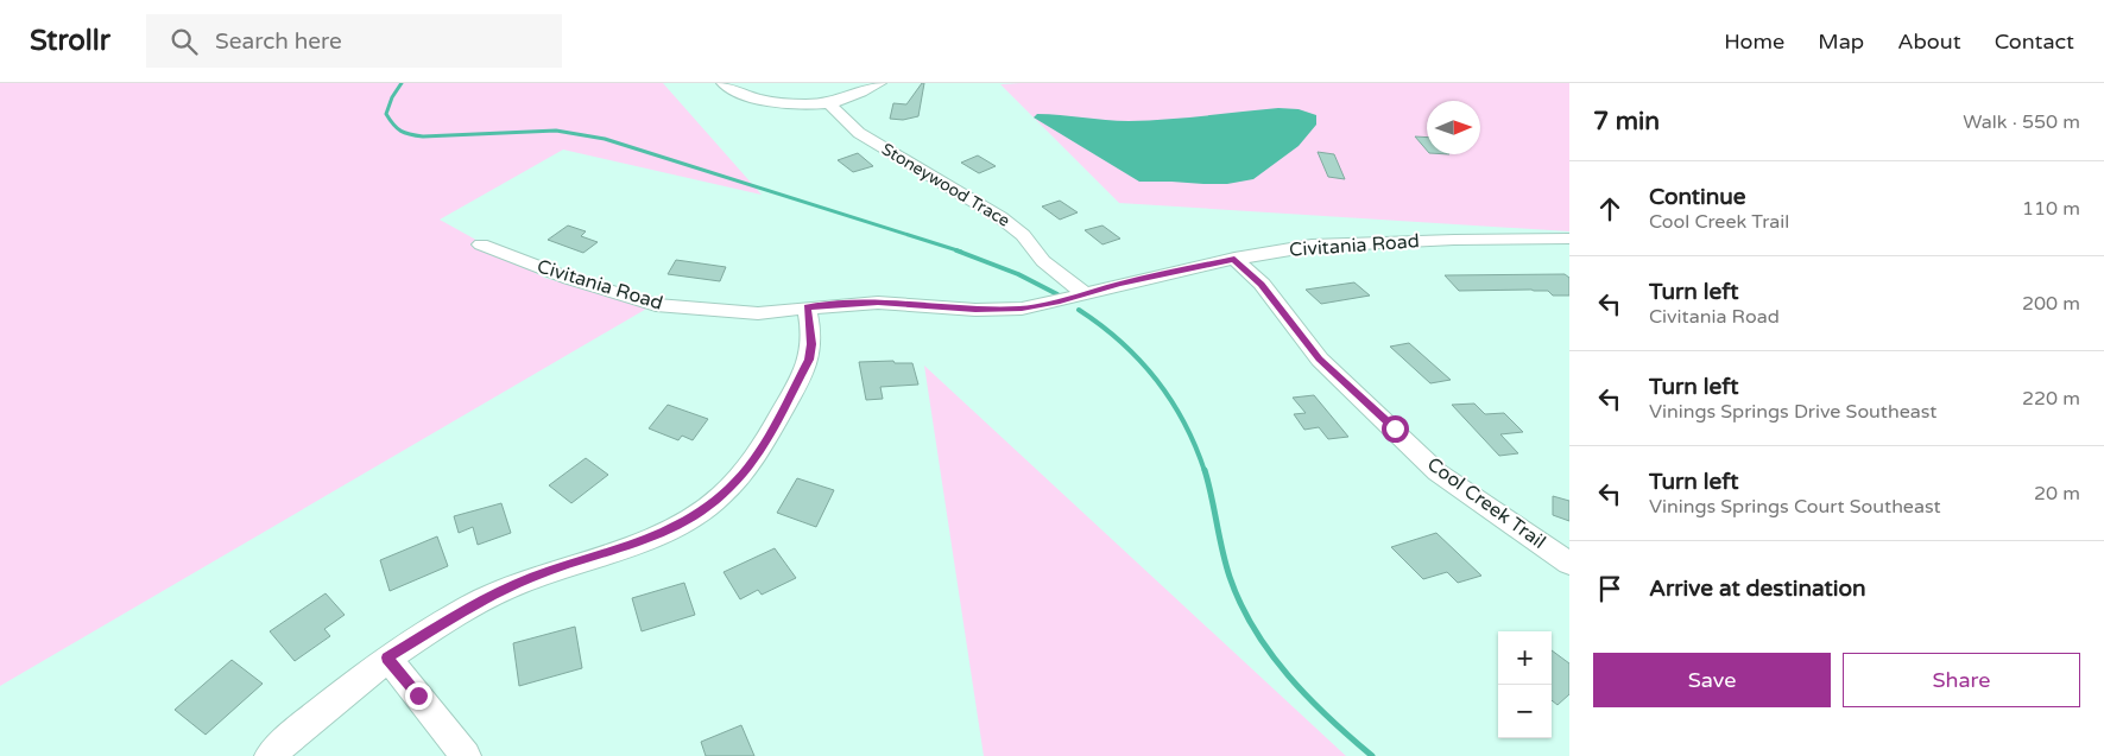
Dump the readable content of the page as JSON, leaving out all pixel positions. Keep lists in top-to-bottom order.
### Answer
{
  "streets": {
    "street": ["Stoneywood Trace", "Civitania Road", "Cool Creek Trail"]
  },
  "crossings": [
    ["Stoneywood Trace", "Civitania Road"],
    ["Civitania Road", "Cool Creek Trail"]
  ],
  "north": "right",
  "page": {
    "header": "Strollr",
    "search": "Search here",
    "nav": [
      "Home",
      "Map",
      "About",
      "Contact"
    ],
    "heading": ["7 min", "Walk · 550 m"],
    "list": [
      ["Continue", "Cool Creek Trail", "110 m"],
      ["Turn left", "Civitania Road", "200 m"],
      ["Turn left", "Vinings Springs Drive Southeast", "220 m"],
      ["Turn left", "Vinings Springs Court Southeast", "20 m"],
      "Arrive at destination"
    ],
    "map_buttons": ["+", "−"],
    "buttons": ["Save", "Share"]
  }
}
